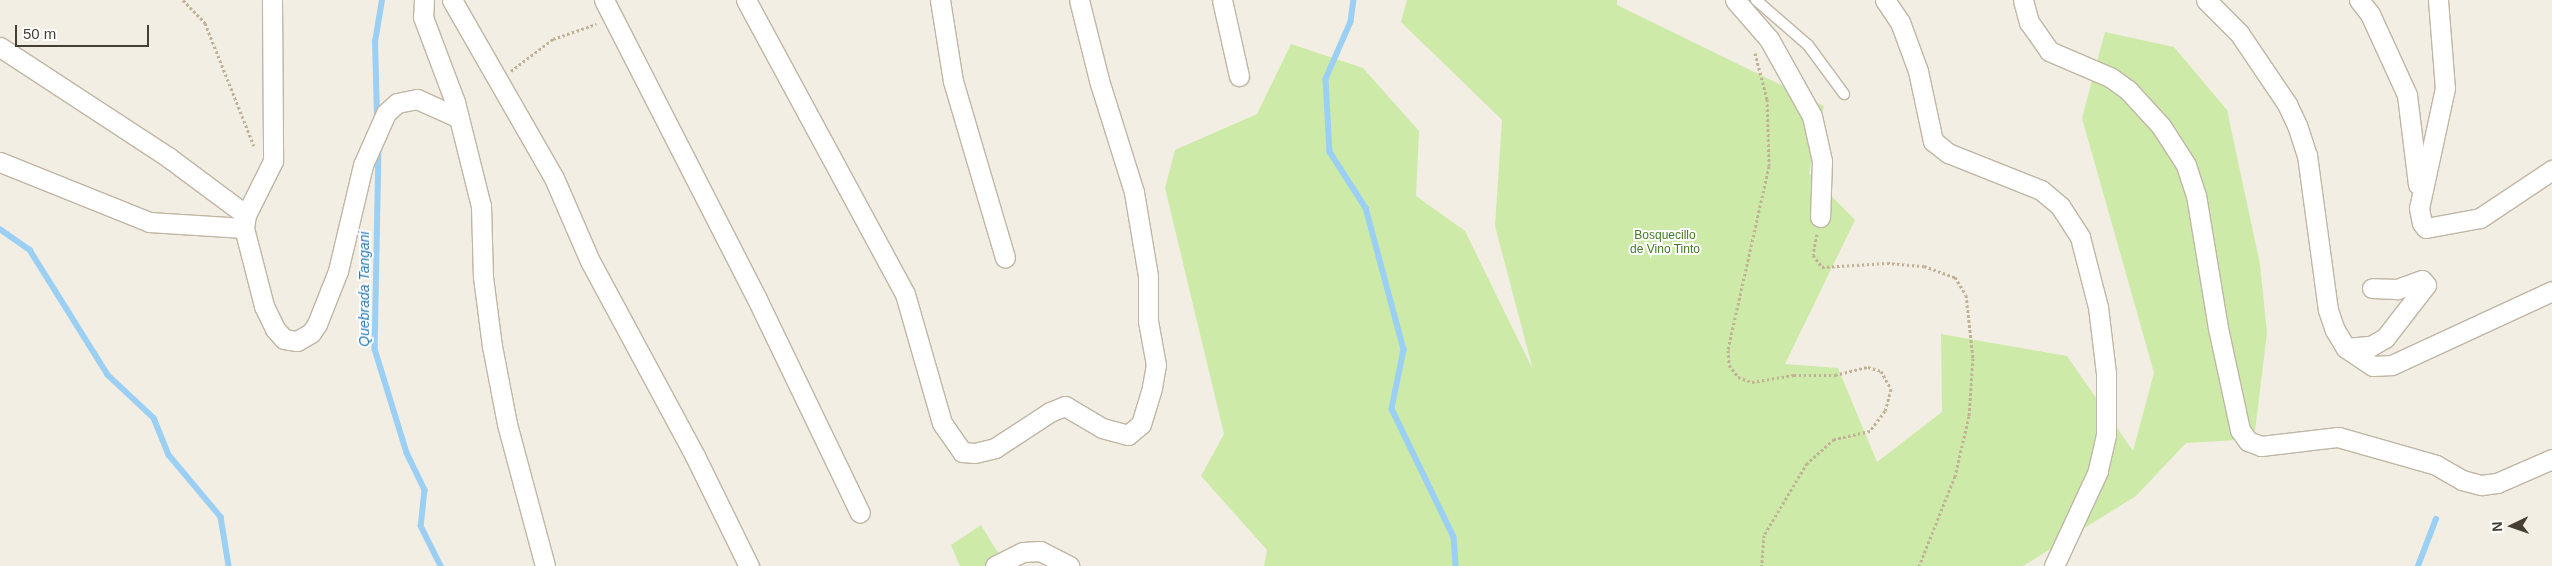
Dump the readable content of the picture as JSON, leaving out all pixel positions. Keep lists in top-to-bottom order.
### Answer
{
  "water": ["Quebrada Tangani"],
  "parks": ["Bosquecillo de Vino Tinto"],
  "scale_bar": "50 m",
  "north": "left"
}
